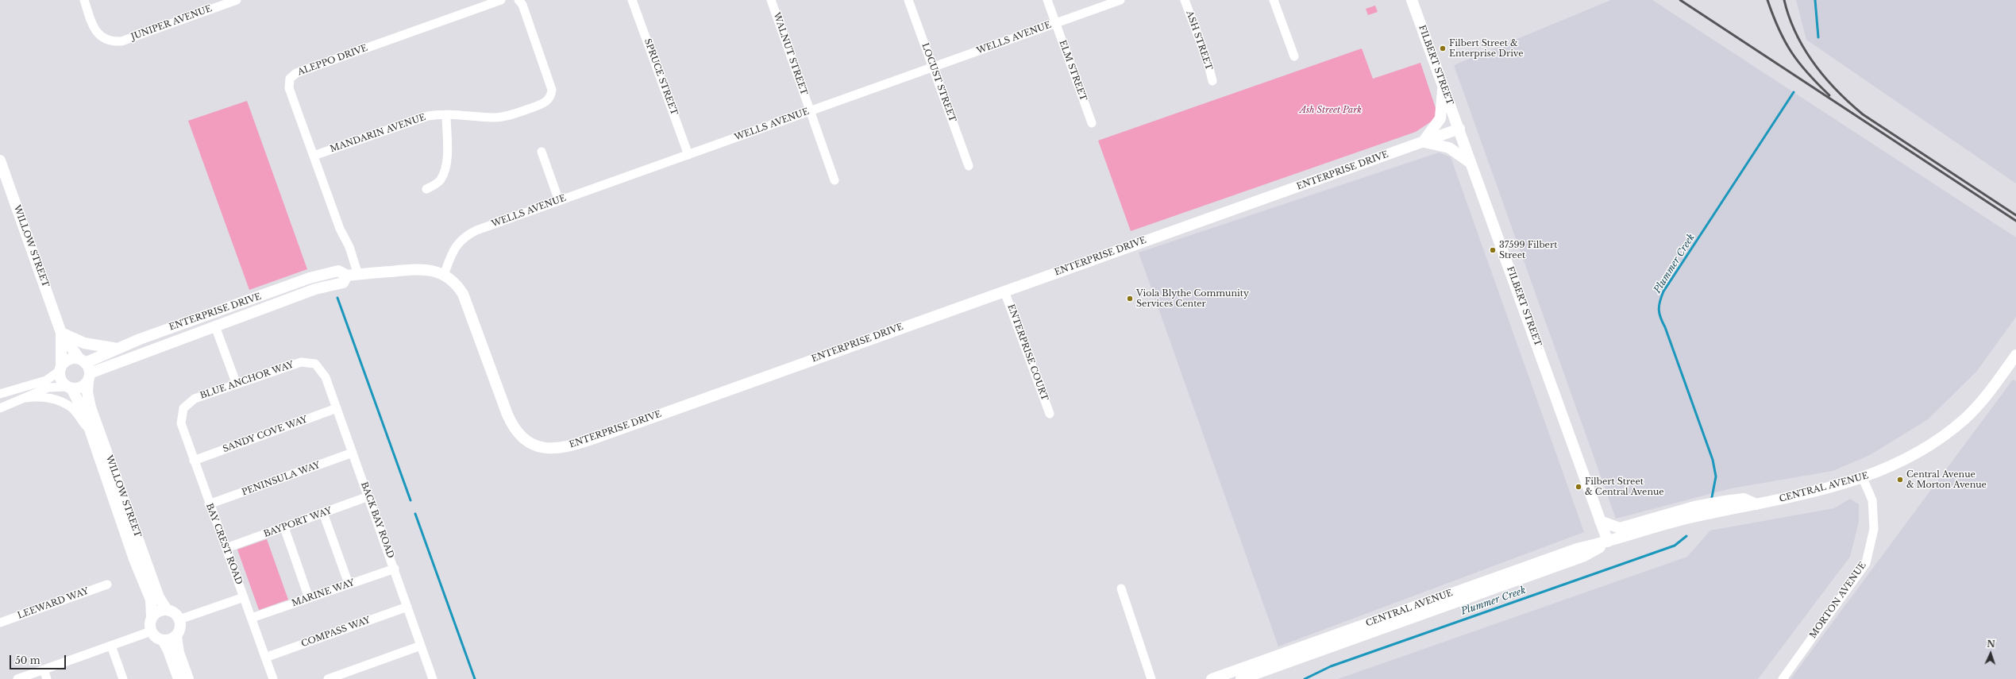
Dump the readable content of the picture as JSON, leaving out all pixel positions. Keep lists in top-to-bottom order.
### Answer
{
  "streets": {
    "street": [
      "JUNIPER AVENUE",
      "WELLS AVENUE",
      "ASH STREET",
      "WALNUT STREET",
      "ALEPPO DRIVE",
      "FILBERT STREET",
      "ELM STREET",
      "SPRUCE STREET",
      "LOCUST STREET",
      "MANDARIN AVENUE",
      "ENTERPRISE DRIVE",
      "WILLOW STREET",
      "ENTERPRISE COURT",
      "BLUE ANCHOR WAY",
      "SANDY COVE WAY",
      "PENINSULA WAY",
      "CENTRAL AVENUE",
      "BACK BAY ROAD",
      "BAYPORT WAY",
      "BAY CREST ROAD",
      "MARINE WAY",
      "MORTON AVENUE",
      "LEEWARD WAY",
      "COMPASS WAY"
    ]
  },
  "crossings": [
    ["WELLS AVENUE", "WALNUT STREET"],
    ["WELLS AVENUE", "ELM STREET"],
    ["WELLS AVENUE", "SPRUCE STREET"],
    ["WELLS AVENUE", "LOCUST STREET"],
    ["WELLS AVENUE", "ENTERPRISE DRIVE"],
    ["ALEPPO DRIVE", "MANDARIN AVENUE"],
    ["ALEPPO DRIVE", "ENTERPRISE DRIVE"],
    ["FILBERT STREET", "ENTERPRISE DRIVE"],
    ["FILBERT STREET", "CENTRAL AVENUE"],
    ["ENTERPRISE DRIVE", "WILLOW STREET"],
    ["ENTERPRISE DRIVE", "ENTERPRISE COURT"],
    ["BLUE ANCHOR WAY", "BACK BAY ROAD"],
    ["BLUE ANCHOR WAY", "BAY CREST ROAD"],
    ["SANDY COVE WAY", "BACK BAY ROAD"],
    ["SANDY COVE WAY", "BAY CREST ROAD"],
    ["PENINSULA WAY", "BACK BAY ROAD"],
    ["PENINSULA WAY", "BAY CREST ROAD"],
    ["CENTRAL AVENUE", "MORTON AVENUE"],
    ["BACK BAY ROAD", "BAYPORT WAY"],
    ["BACK BAY ROAD", "MARINE WAY"],
    ["BACK BAY ROAD", "COMPASS WAY"],
    ["BAYPORT WAY", "BAY CREST ROAD"],
    ["BAY CREST ROAD", "MARINE WAY"],
    ["BAY CREST ROAD", "COMPASS WAY"]
  ],
  "water": ["Plummer Creek"],
  "parks": ["Ash Street Park"],
  "places": [
    "Filbert Street & Enterprise Drive",
    "37599 Filbert Street",
    "Viola Blythe Community Services Center",
    "Central Avenue & Morton Avenue",
    "Filbert Street & Central Avenue"
  ],
  "scale_bar": "50 m",
  "north": "top"
}
